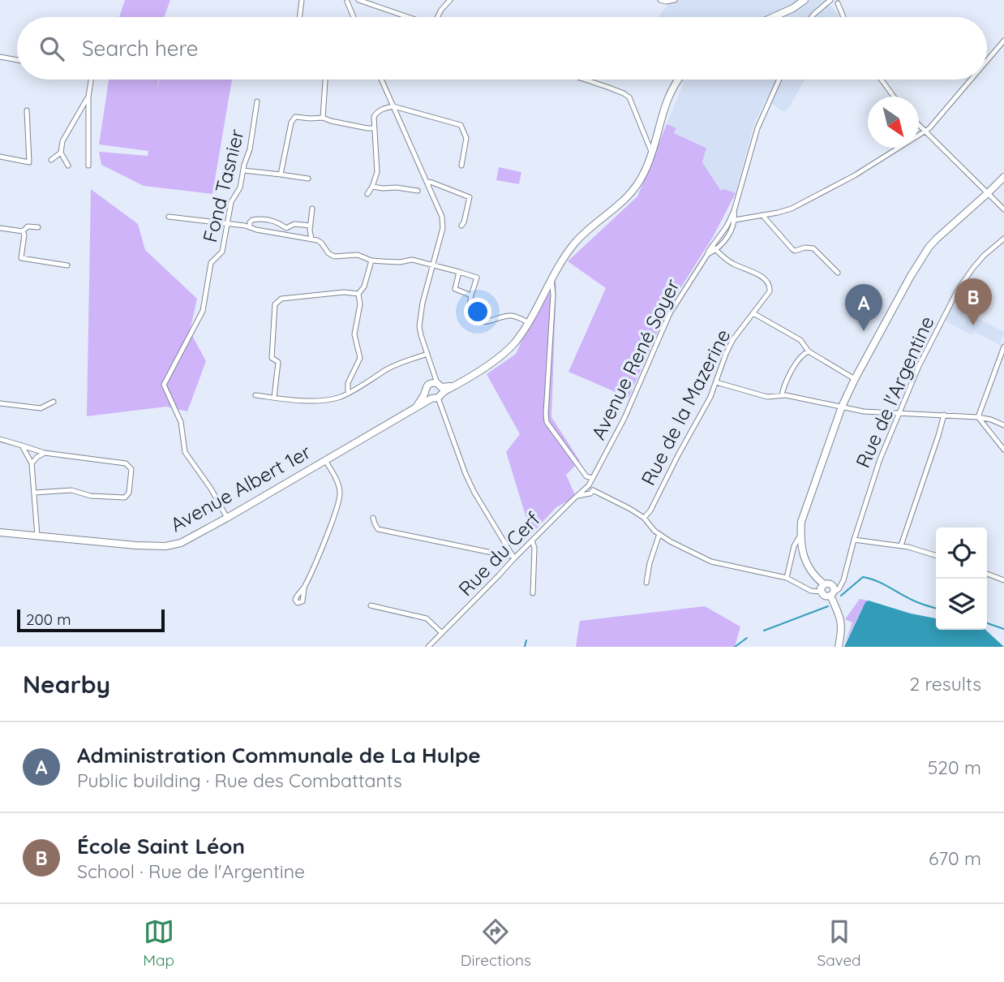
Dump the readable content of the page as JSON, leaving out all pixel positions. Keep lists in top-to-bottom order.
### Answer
{
  "streets": {
    "main road": ["Avenue Albert 1er"],
    "street": [
      "Fond Tasnier",
      "Avenue René Soyer",
      "Rue de l'Argentine",
      "Rue de la Mazerine",
      "Rue du Cerf"
    ]
  },
  "crossings": [
    ["Fond Tasnier", "Avenue Albert 1er"],
    ["Avenue René Soyer", "Rue de la Mazerine"],
    ["Avenue René Soyer", "Rue du Cerf"]
  ],
  "scale_bar": "200 m",
  "north": "bottom right",
  "page": {
    "search": "Search here",
    "pins": ["B", "A"],
    "scale": "200 m",
    "heading": ["Nearby", "2 results"],
    "list": [
      {
        "mark": "A",
        "name": "Administration Communale de La Hulpe",
        "note": "Public building · Rue des Combattants",
        "value": "520 m"
      },
      {
        "mark": "B",
        "name": "École Saint Léon",
        "note": "School · Rue de l'Argentine",
        "value": "670 m"
      }
    ],
    "nav": ["Map", "Directions", "Saved"]
  }
}
